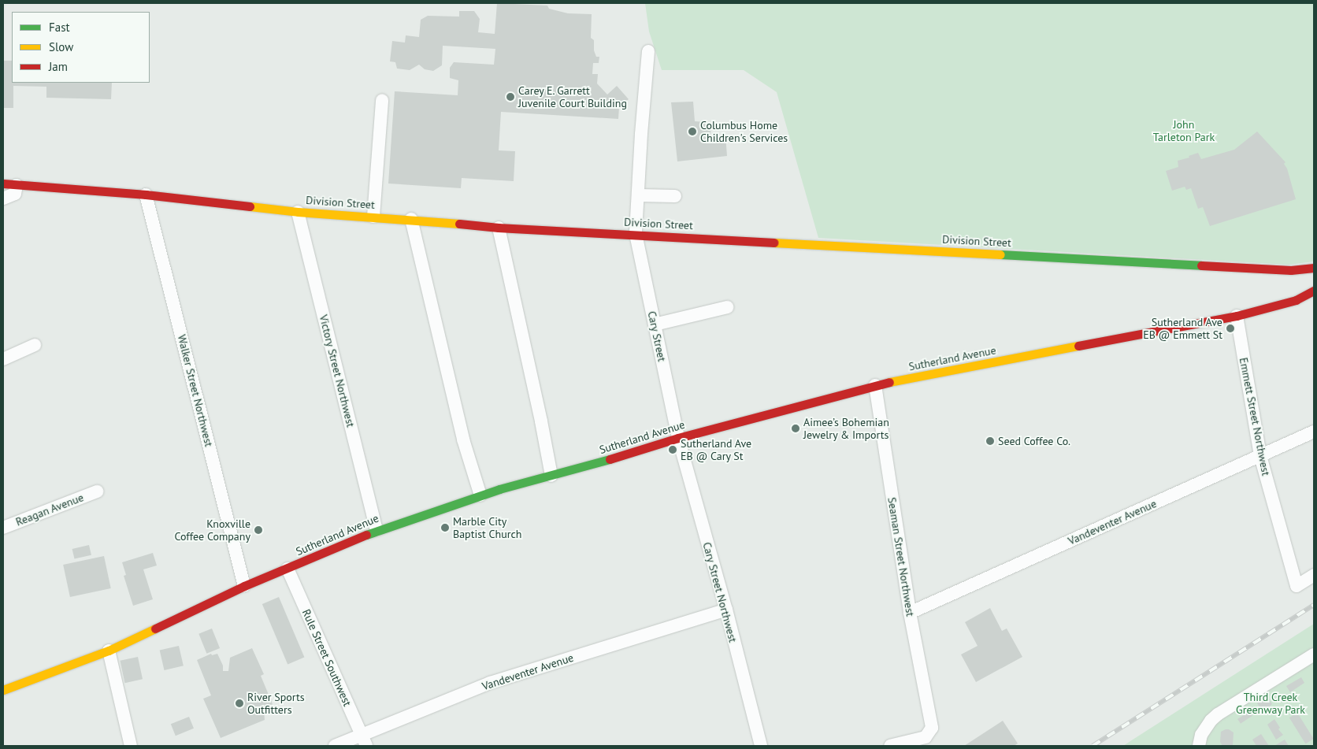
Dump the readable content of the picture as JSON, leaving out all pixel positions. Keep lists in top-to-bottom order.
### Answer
{
  "streets": {
    "street": [
      "Division Street",
      "Cary Street",
      "Sutherland Avenue",
      "Victory Street Northwest",
      "Walker Street Northwest",
      "Emmett Street Northwest",
      "Reagan Avenue",
      "Vandeventer Avenue",
      "Seaman Street Northwest",
      "Cary Street Northwest",
      "Rule Street Southwest"
    ]
  },
  "crossings": [
    ["Division Street", "Cary Street"],
    ["Division Street", "Victory Street Northwest"],
    ["Division Street", "Walker Street Northwest"],
    ["Cary Street", "Sutherland Avenue"],
    ["Cary Street", "Cary Street Northwest"],
    ["Sutherland Avenue", "Victory Street Northwest"],
    ["Sutherland Avenue", "Walker Street Northwest"],
    ["Sutherland Avenue", "Emmett Street Northwest"],
    ["Sutherland Avenue", "Seaman Street Northwest"],
    ["Sutherland Avenue", "Cary Street Northwest"],
    ["Sutherland Avenue", "Rule Street Southwest"],
    ["Emmett Street Northwest", "Vandeventer Avenue"],
    ["Vandeventer Avenue", "Seaman Street Northwest"],
    ["Vandeventer Avenue", "Cary Street Northwest"],
    ["Vandeventer Avenue", "Rule Street Southwest"]
  ],
  "parks": ["John Tarleton Park", "Third Creek Greenway Park"],
  "places": [
    "Carey E. Garrett Juvenile Court Building",
    "Columbus Home Children's Services",
    "Sutherland Ave EB @ Emmett St",
    "Aimee’s Bohemian Jewelry & Imports",
    "Seed Coffee Co.",
    "Sutherland Ave EB @ Cary St",
    "Marble City Baptist Church",
    "Knoxville Coffee Company",
    "River Sports Outfitters"
  ],
  "legend": ["Fast", "Slow", "Jam"]
}
